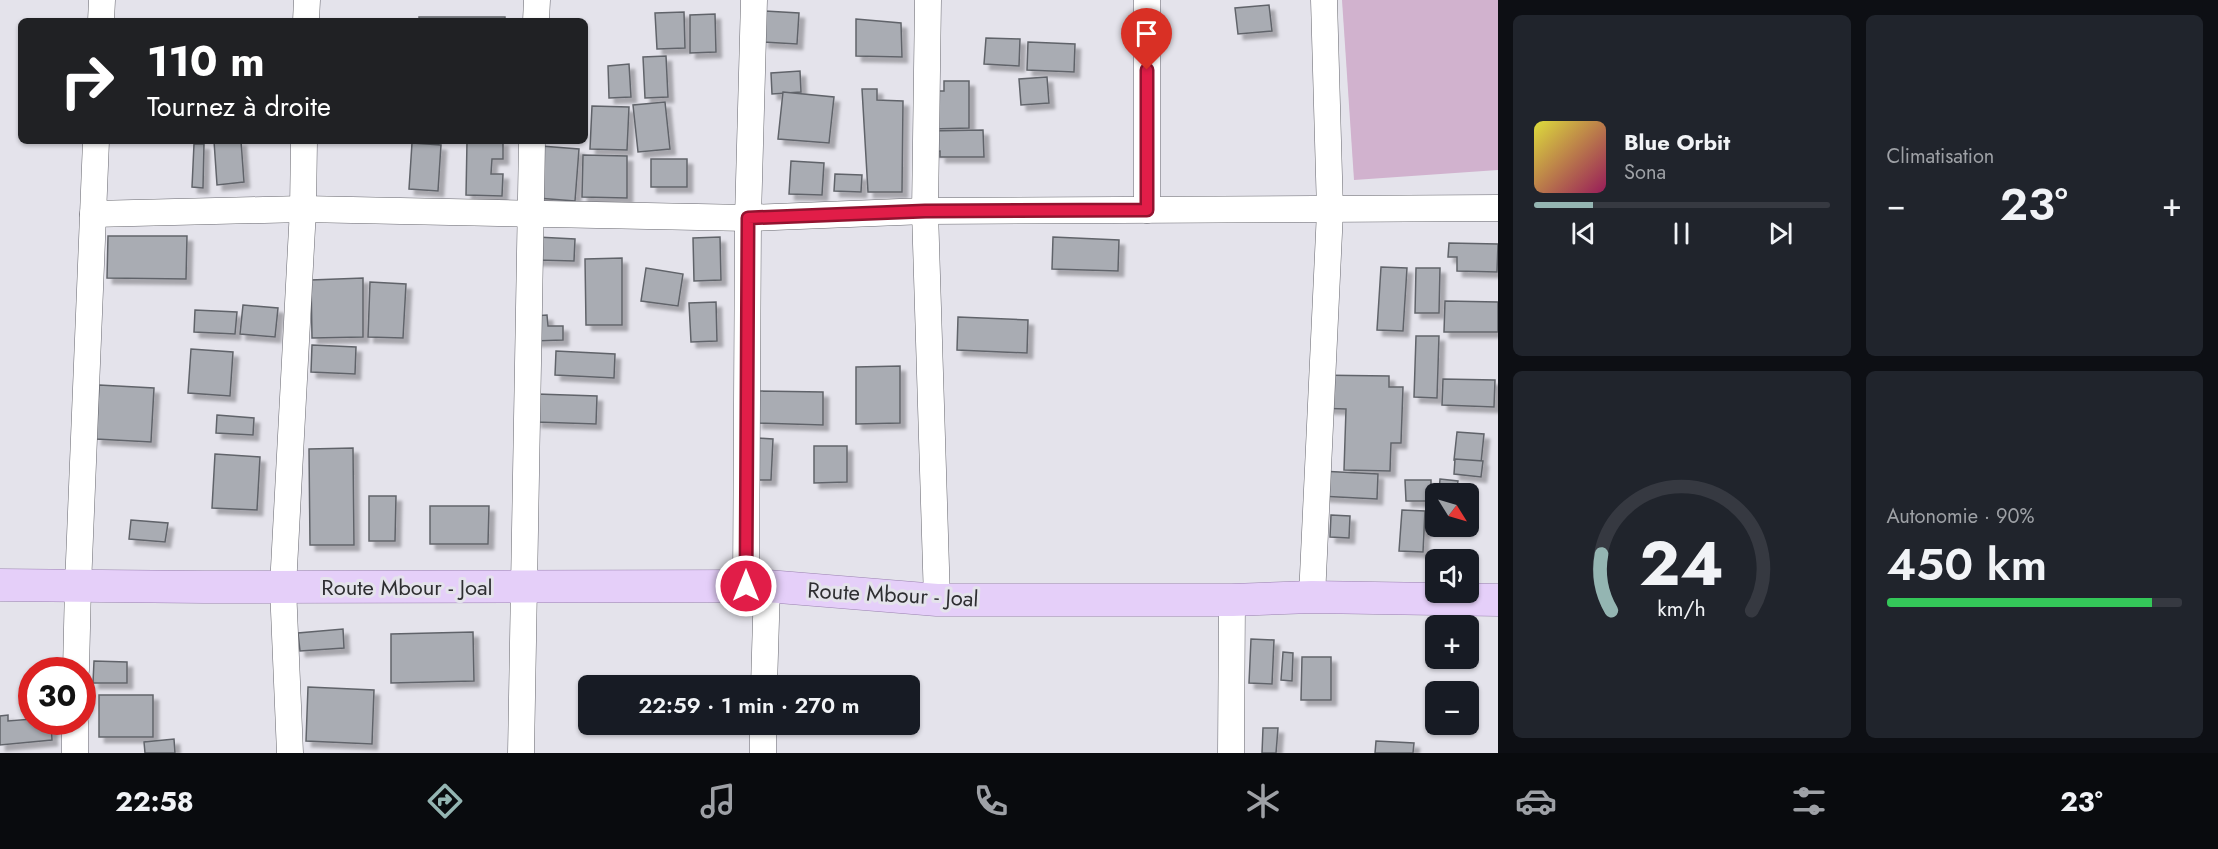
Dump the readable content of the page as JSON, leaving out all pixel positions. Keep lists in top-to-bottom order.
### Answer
{
  "streets": {
    "main road": ["Route Mbour - Joal"]
  },
  "north": "bottom right",
  "page": {
    "tile": [
      "Climatisation",
      ["Autonomie · 90%", "450 km"]
    ],
    "turn": ["110 m", "Tournez à droite"],
    "song": ["Blue Orbit", "Sona"],
    "heat": ["−", "23°", "+"],
    "map_buttons": ["+", "−"],
    "limit": "30",
    "trip": "22:59 · 1 min · 270 m",
    "tabs": ["22:58", "23°"],
    "gauge": ["24", "km/h"]
  }
}
